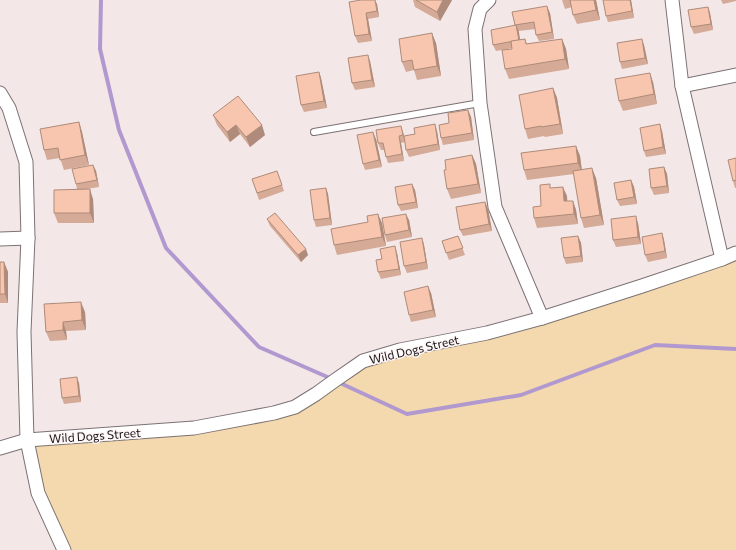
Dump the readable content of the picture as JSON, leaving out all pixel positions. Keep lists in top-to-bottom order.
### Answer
{
  "streets": {
    "street": ["Wild Dogs Street"]
  }
}
